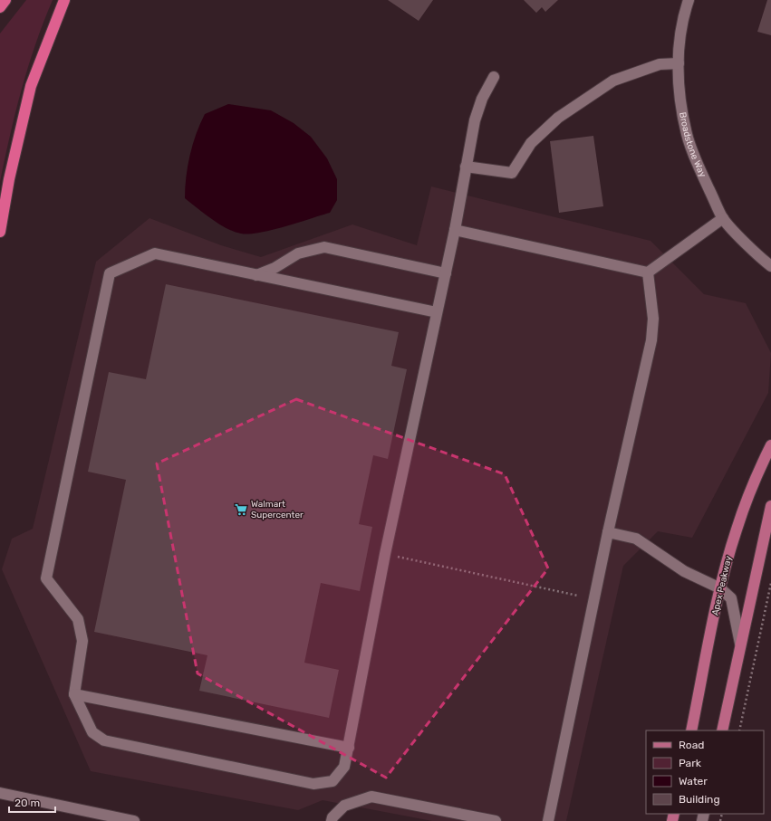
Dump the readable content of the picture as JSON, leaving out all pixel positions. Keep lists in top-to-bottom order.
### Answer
{
  "streets": {
    "main road": ["Apex Peakway"],
    "street": ["Broadstone Way"]
  },
  "places": {
    "supermarket": ["Walmart Supercenter"]
  },
  "legend": [
    "Road",
    "Park",
    "Water",
    "Building"
  ],
  "scale_bar": "20 m"
}
